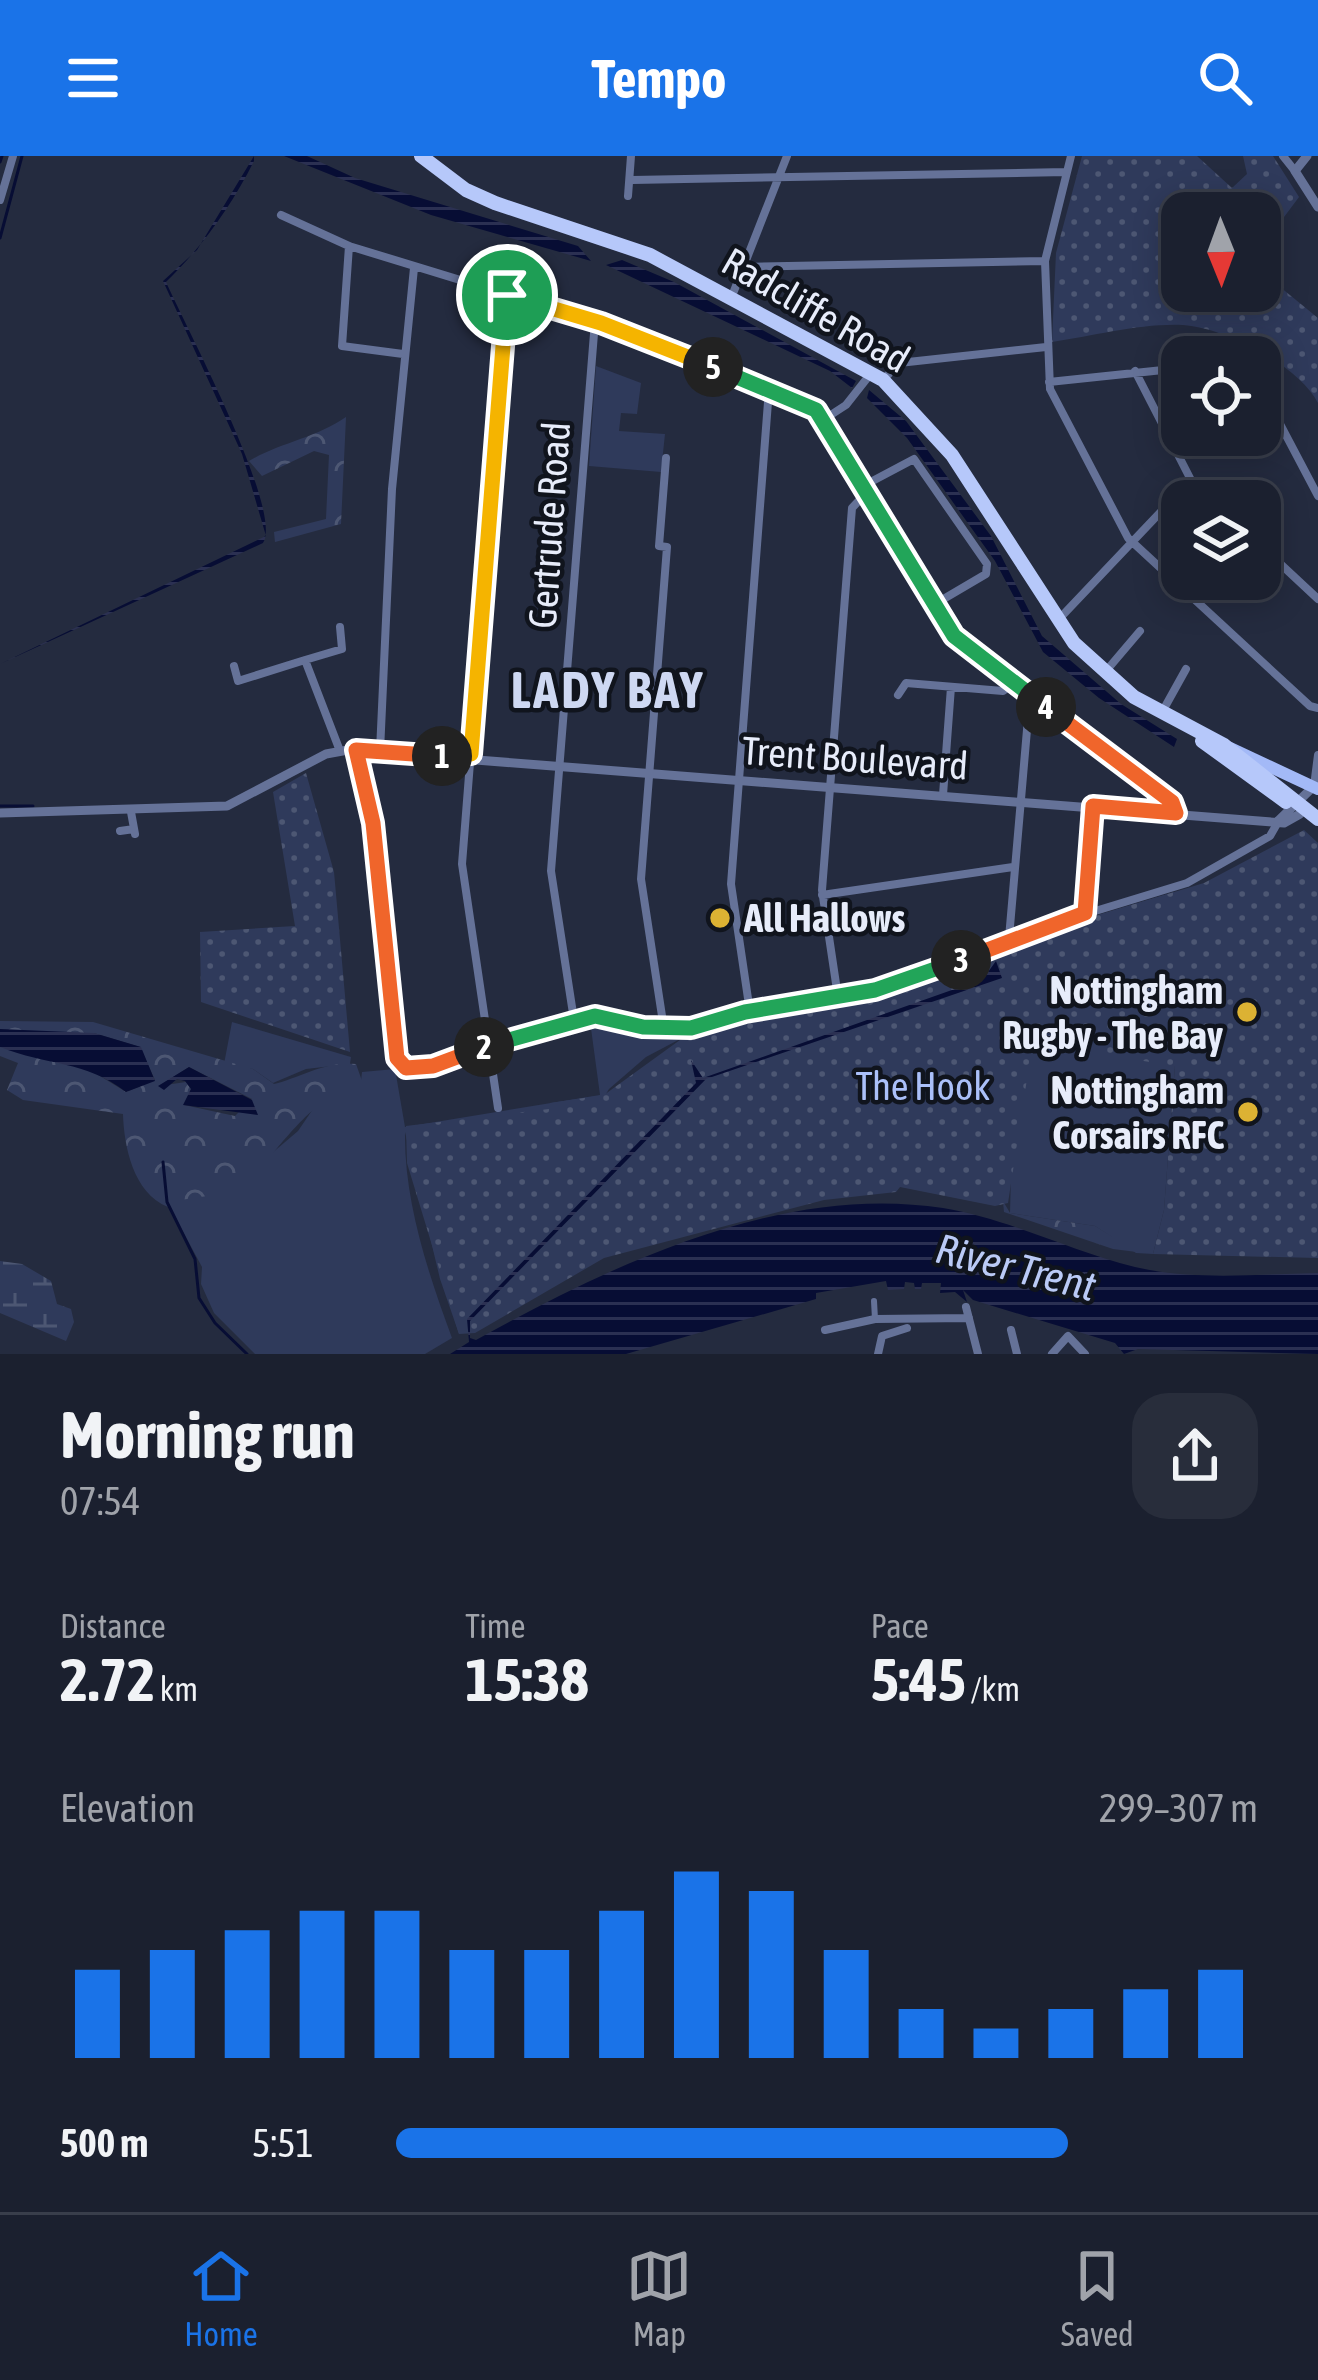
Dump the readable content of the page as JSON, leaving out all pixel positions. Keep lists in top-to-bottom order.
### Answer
{
  "streets": {
    "highway": ["Radcliffe Road"],
    "street": ["Gertrude Road", "Trent Boulevard"]
  },
  "crossings": [
    ["Gertrude Road", "Trent Boulevard"]
  ],
  "districts": ["LADY BAY"],
  "water": ["River Trent"],
  "parks": ["The Hook"],
  "places": ["All Hallows", "Nottingham Rugby - The Bay", "Nottingham Corsairs RFC"],
  "north": "bottom",
  "page": {
    "header": "Tempo",
    "pins": [
      "5",
      "4",
      "1",
      "3",
      "2"
    ],
    "heading": ["Morning run", "07:54"],
    "stats": [
      ["Distance", "2.72 km"],
      ["Time", "15:38"],
      ["Pace", "5:45 /km"]
    ],
    "chart": ["Elevation", "299–307 m"],
    "list": [
      {
        "name": "500 m",
        "note": "5:51"
      }
    ],
    "tabs": ["Home", "Map", "Saved"]
  }
}
